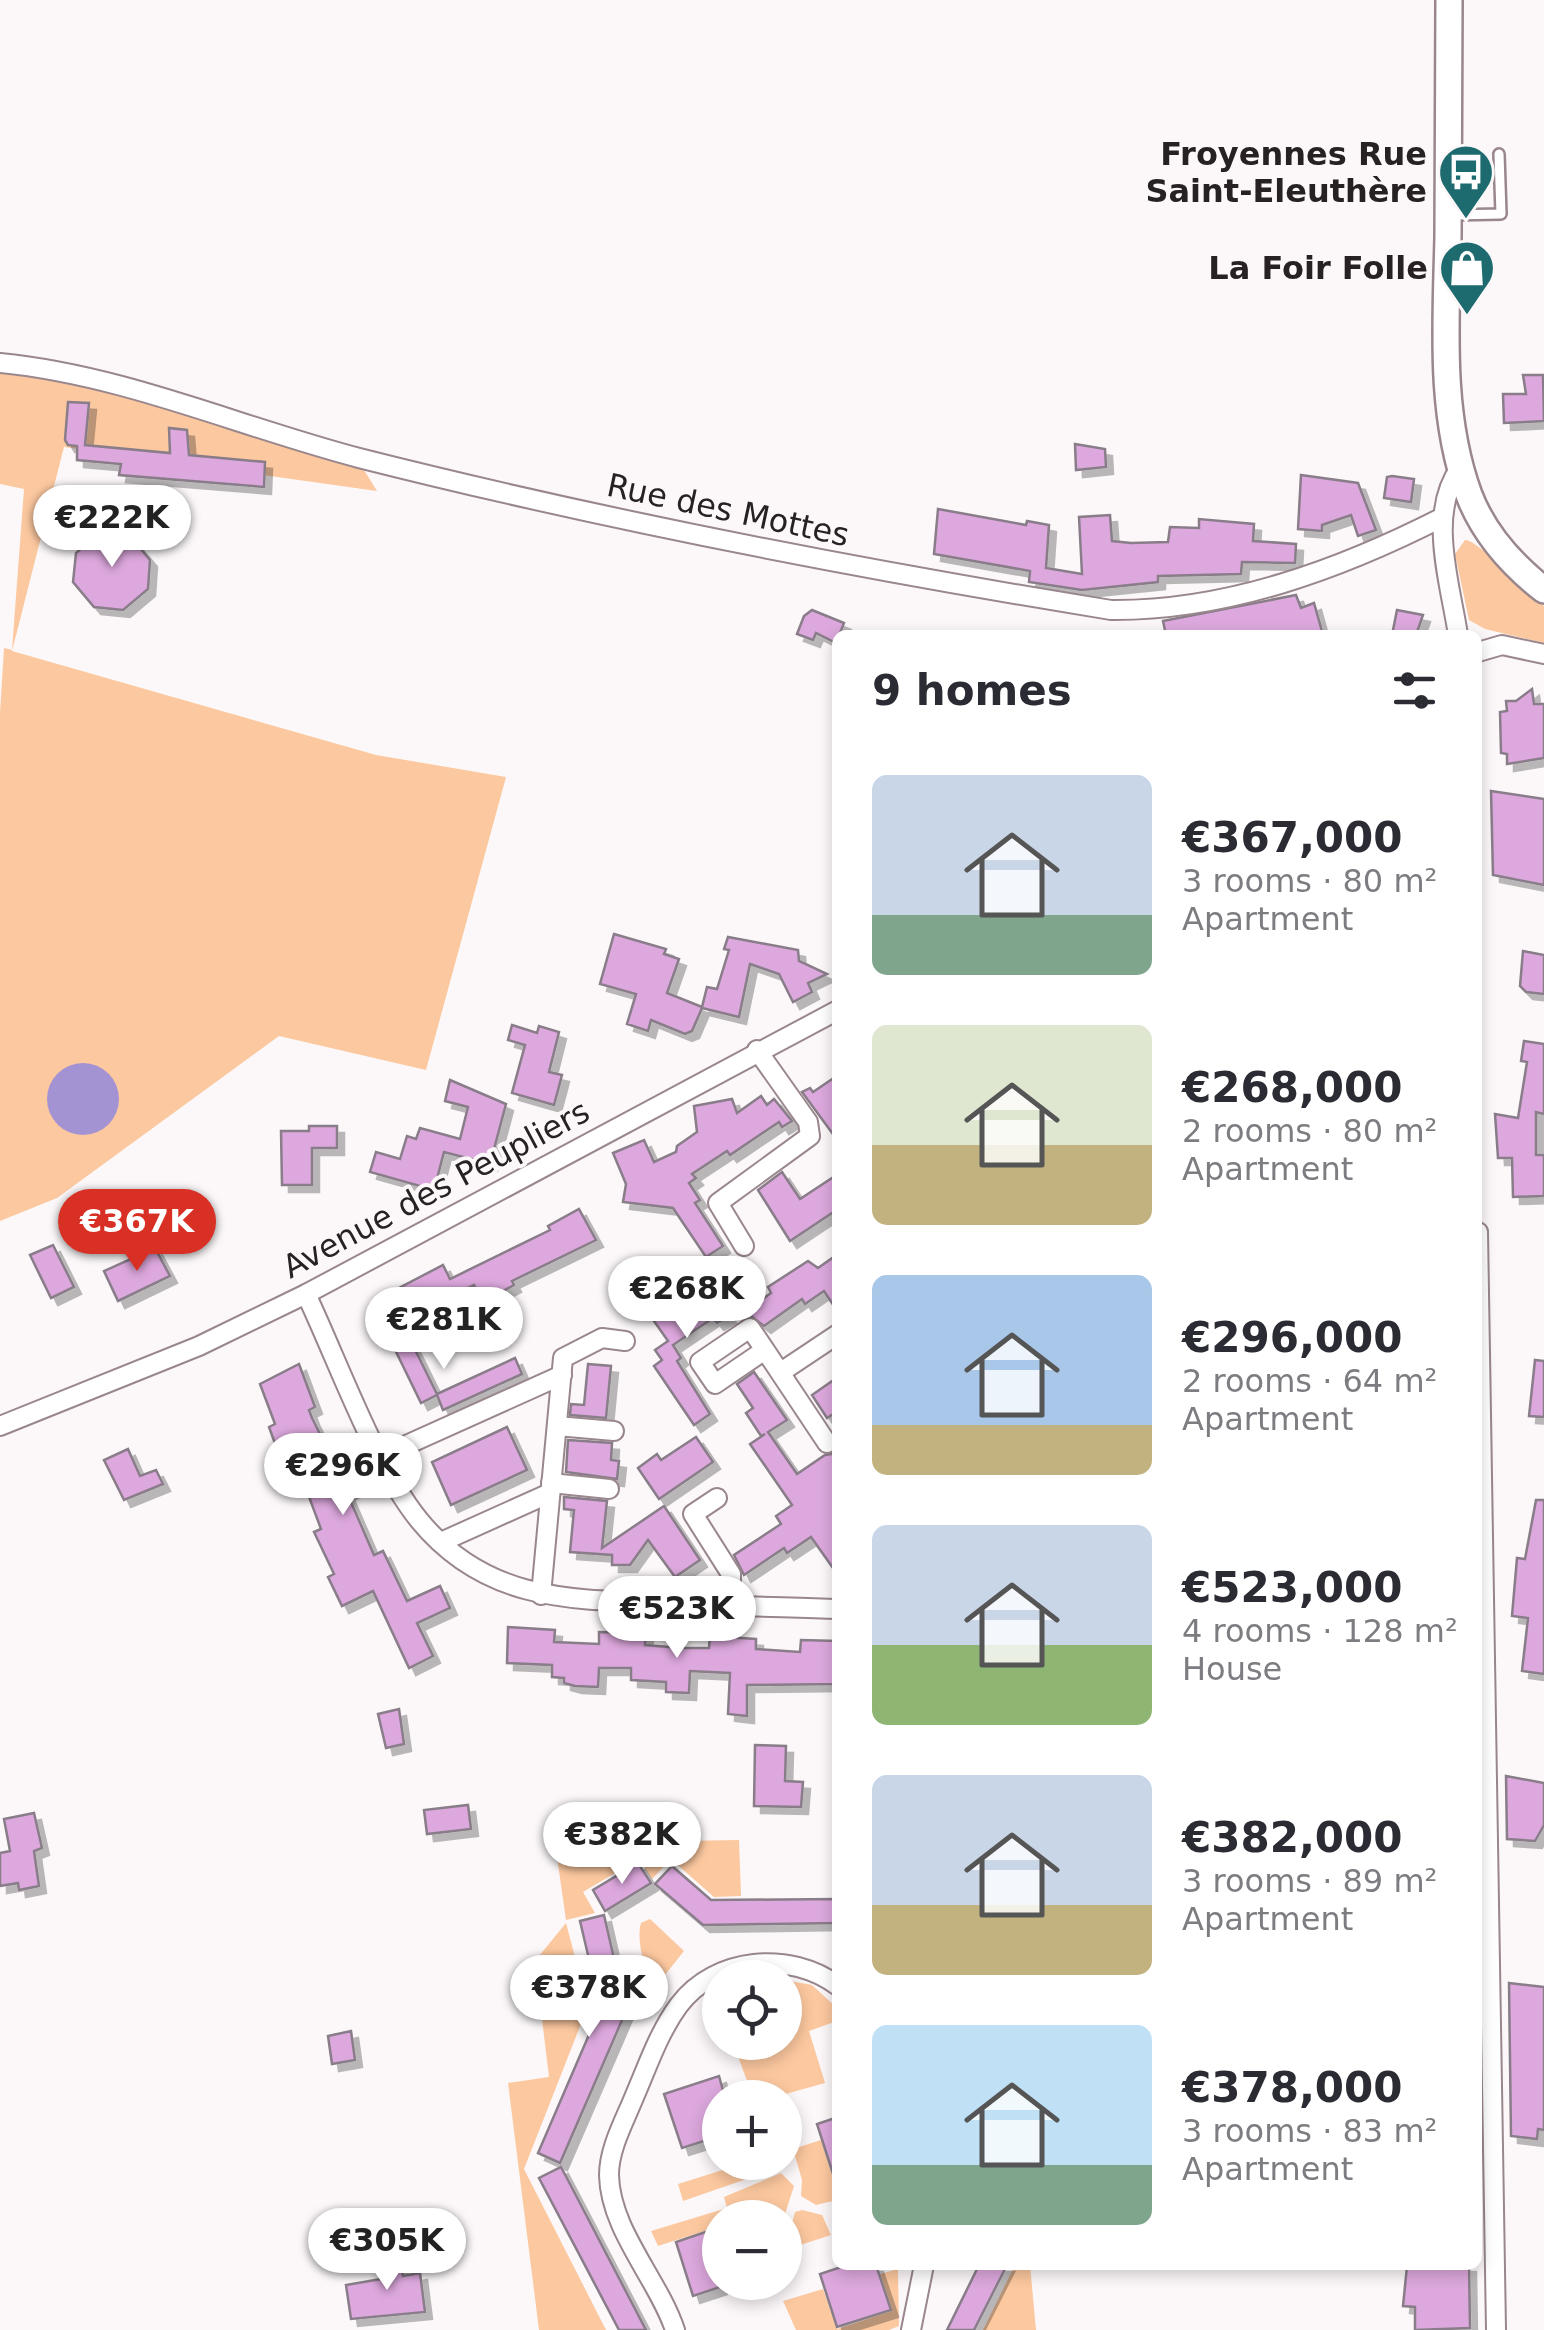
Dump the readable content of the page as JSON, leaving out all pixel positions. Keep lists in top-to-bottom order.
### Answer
{
  "streets": {
    "street": ["Rue des Mottes", "Avenue des Peupliers"]
  },
  "places": {
    "bus stop": ["Froyennes Rue Saint-Eleuthère"],
    "shop": ["La Foir Folle"]
  },
  "page": {
    "price": [
      "€222K",
      "€367K",
      "€268K",
      "€281K",
      "€296K",
      "€523K",
      "€382K",
      "€378K",
      "€305K"
    ],
    "heading": "9 homes",
    "list": [
      {
        "name": "€367,000",
        "note": "3 rooms · 80 m² · Apartment"
      },
      {
        "name": "€268,000",
        "note": "2 rooms · 80 m² · Apartment"
      },
      {
        "name": "€296,000",
        "note": "2 rooms · 64 m² · Apartment"
      },
      {
        "name": "€523,000",
        "note": "4 rooms · 128 m² · House"
      },
      {
        "name": "€382,000",
        "note": "3 rooms · 89 m² · Apartment"
      },
      {
        "name": "€378,000",
        "note": "3 rooms · 83 m² · Apartment"
      }
    ],
    "map_buttons": ["+", "−"]
  }
}
